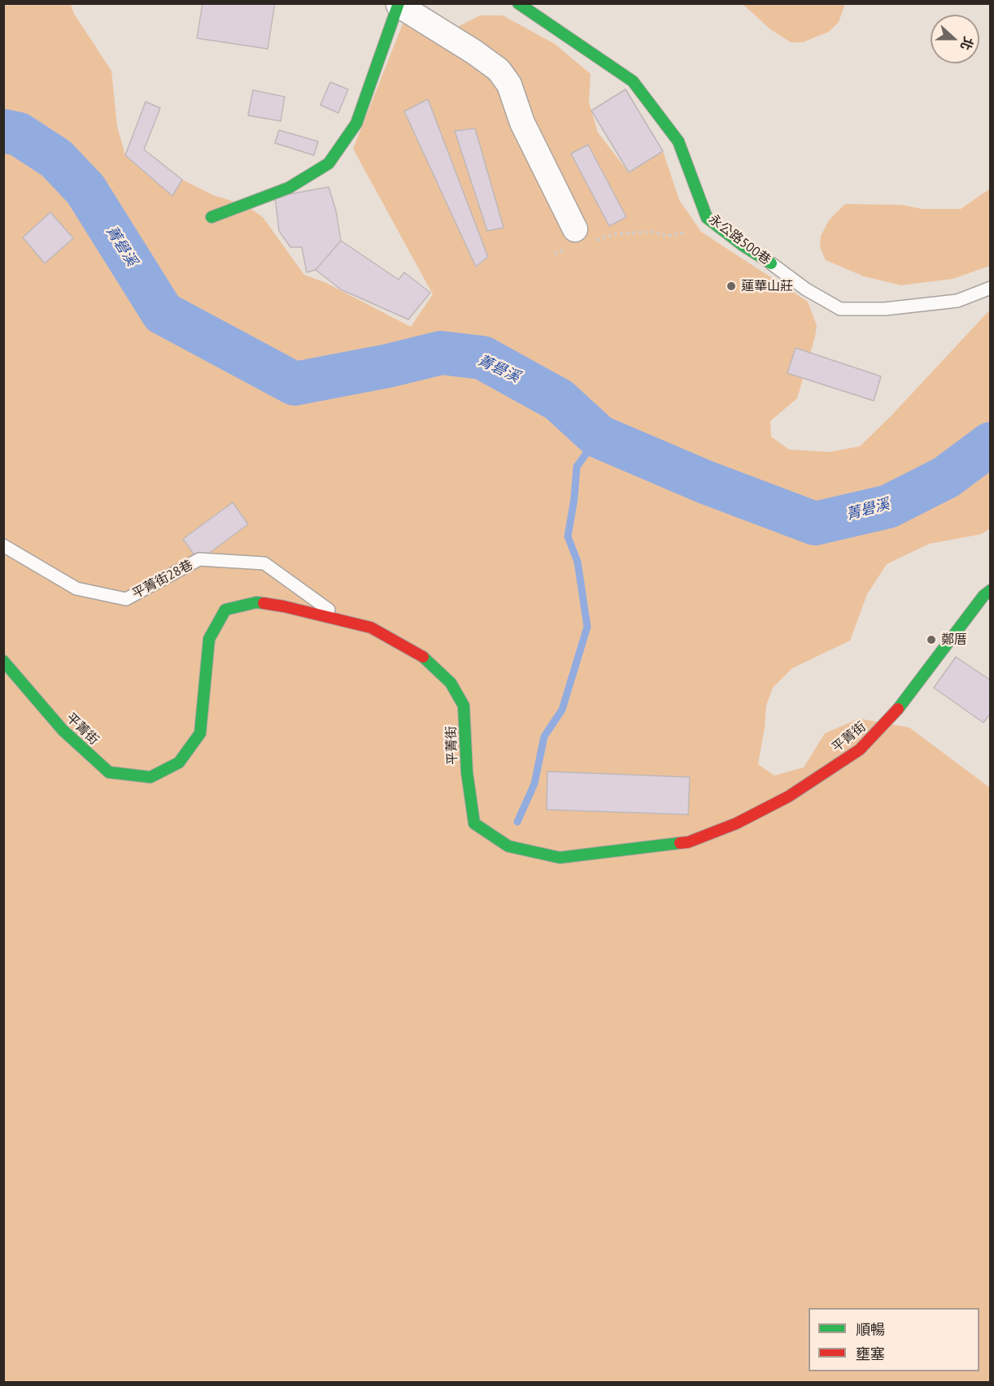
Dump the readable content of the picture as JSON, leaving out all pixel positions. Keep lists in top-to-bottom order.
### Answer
{
  "streets": {
    "street": ["永公路500巷", "平菁街"],
    "lane": ["平菁街28巷"]
  },
  "crossings": [
    ["平菁街28巷", "平菁街"]
  ],
  "water": ["菁礐溪"],
  "places": ["蓮華山莊", "鄭厝"],
  "legend": ["順暢", "壅塞"],
  "north": "right"
}
